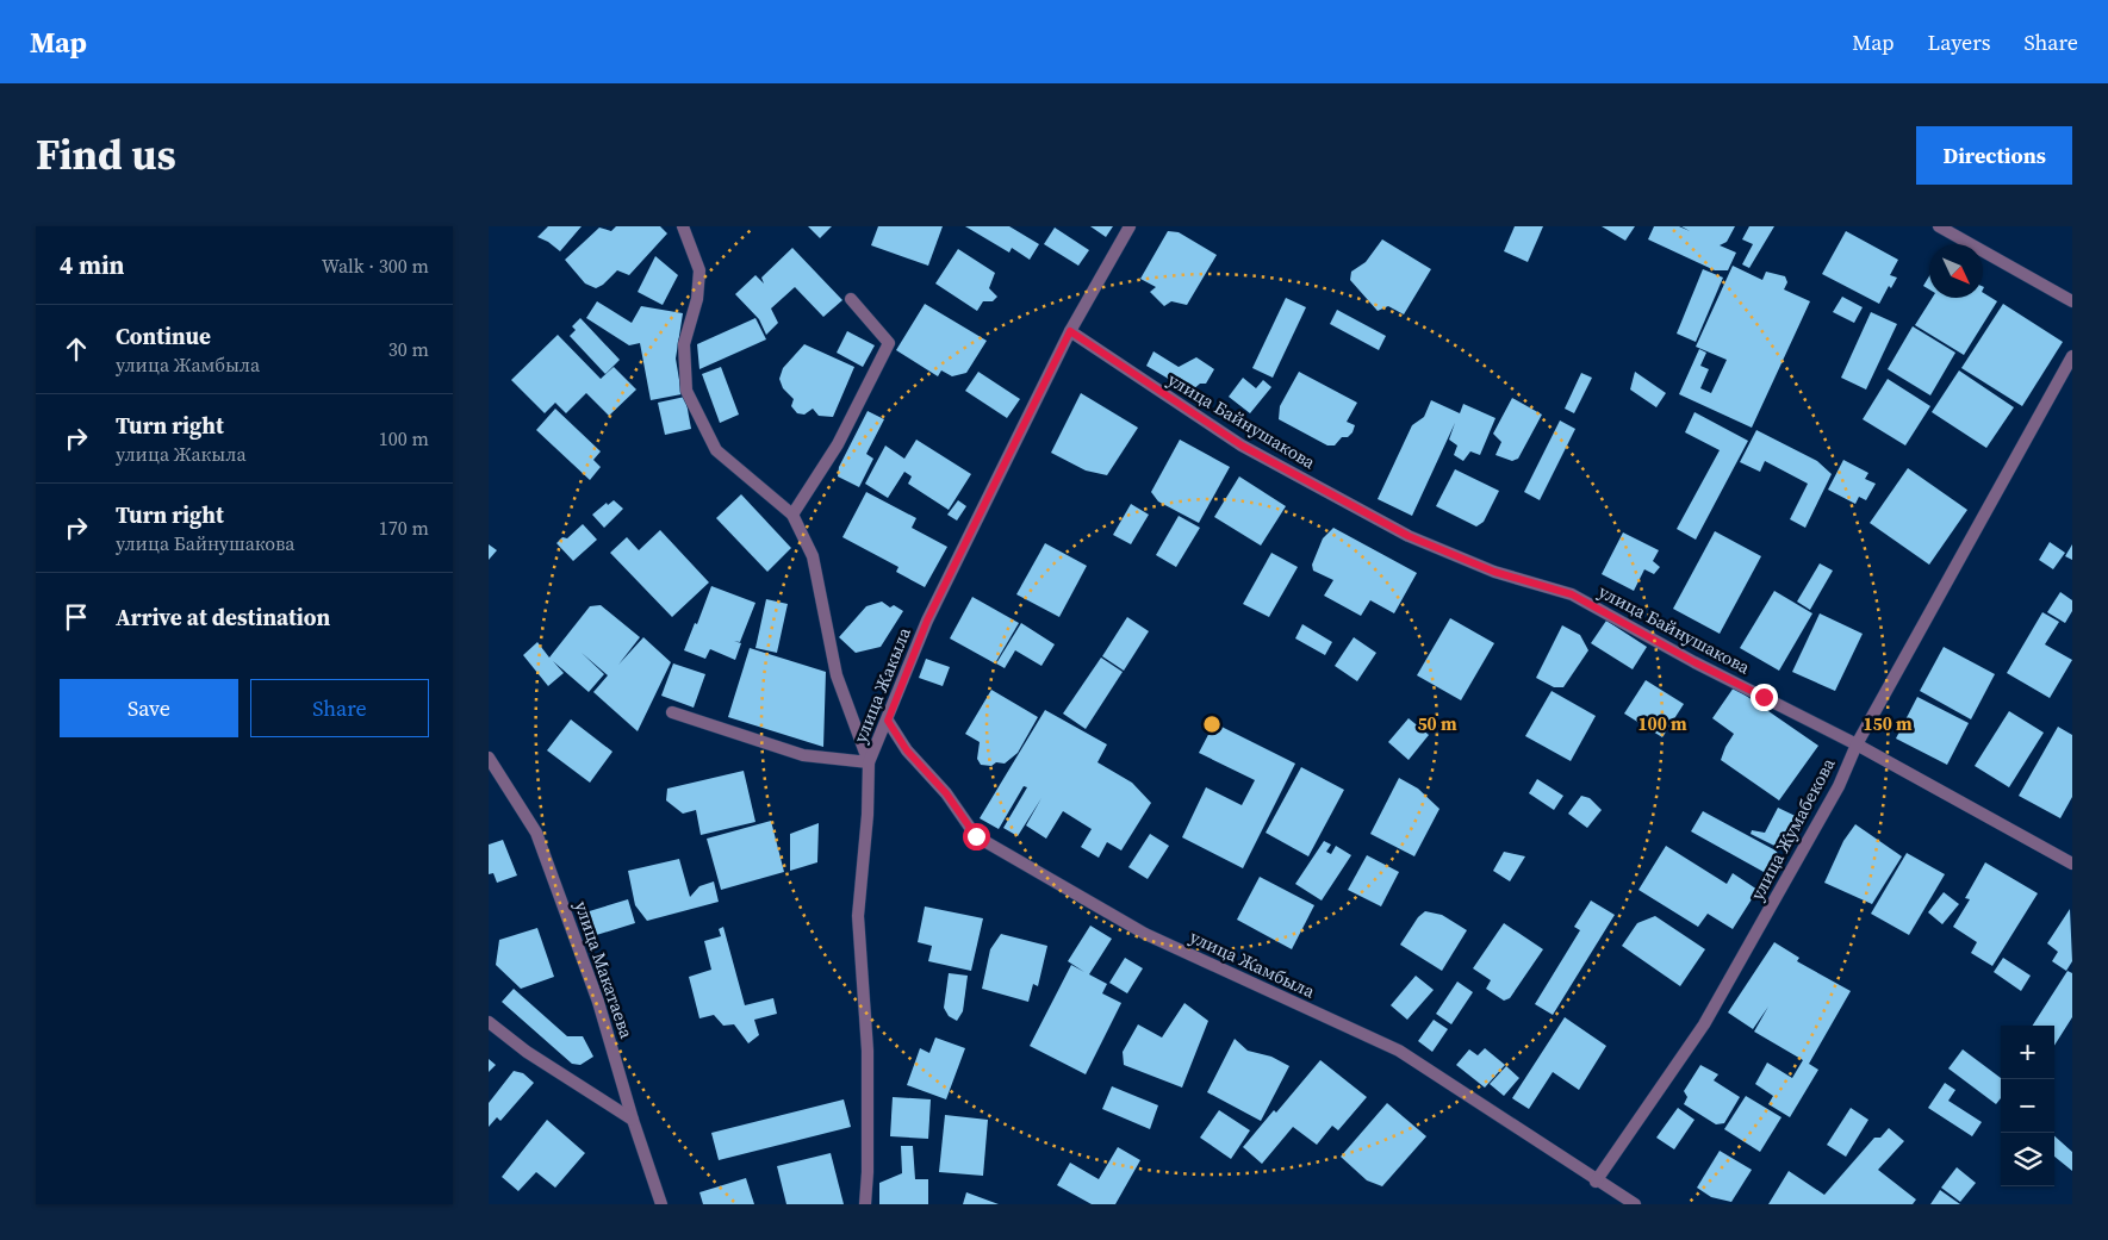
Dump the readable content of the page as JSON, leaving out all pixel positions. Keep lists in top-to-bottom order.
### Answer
{
  "streets": {
    "street": [
      "улица Байнушакова",
      "улица Жакыла",
      "улица Жумабекова",
      "улица Жамбыла",
      "улица Макатаева"
    ]
  },
  "crossings": [
    ["улица Байнушакова", "улица Жакыла"],
    ["улица Байнушакова", "улица Жумабекова"],
    ["улица Жакыла", "улица Жамбыла"],
    ["улица Жумабекова", "улица Жамбыла"]
  ],
  "north": "bottom right",
  "page": {
    "header": "Map",
    "nav": ["Map", "Layers", "Share"],
    "title": "Find us",
    "buttons": [
      "Directions",
      ["Save", "Share"]
    ],
    "heading": ["4 min", "Walk · 300 m"],
    "list": [
      ["Continue", "улица Жамбыла", "30 m"],
      ["Turn right", "улица Жакыла", "100 m"],
      ["Turn right", "улица Байнушакова", "170 m"],
      "Arrive at destination"
    ],
    "map_buttons": ["+", "−"]
  },
  "rings": ["50 m", "100 m", "150 m"]
}
